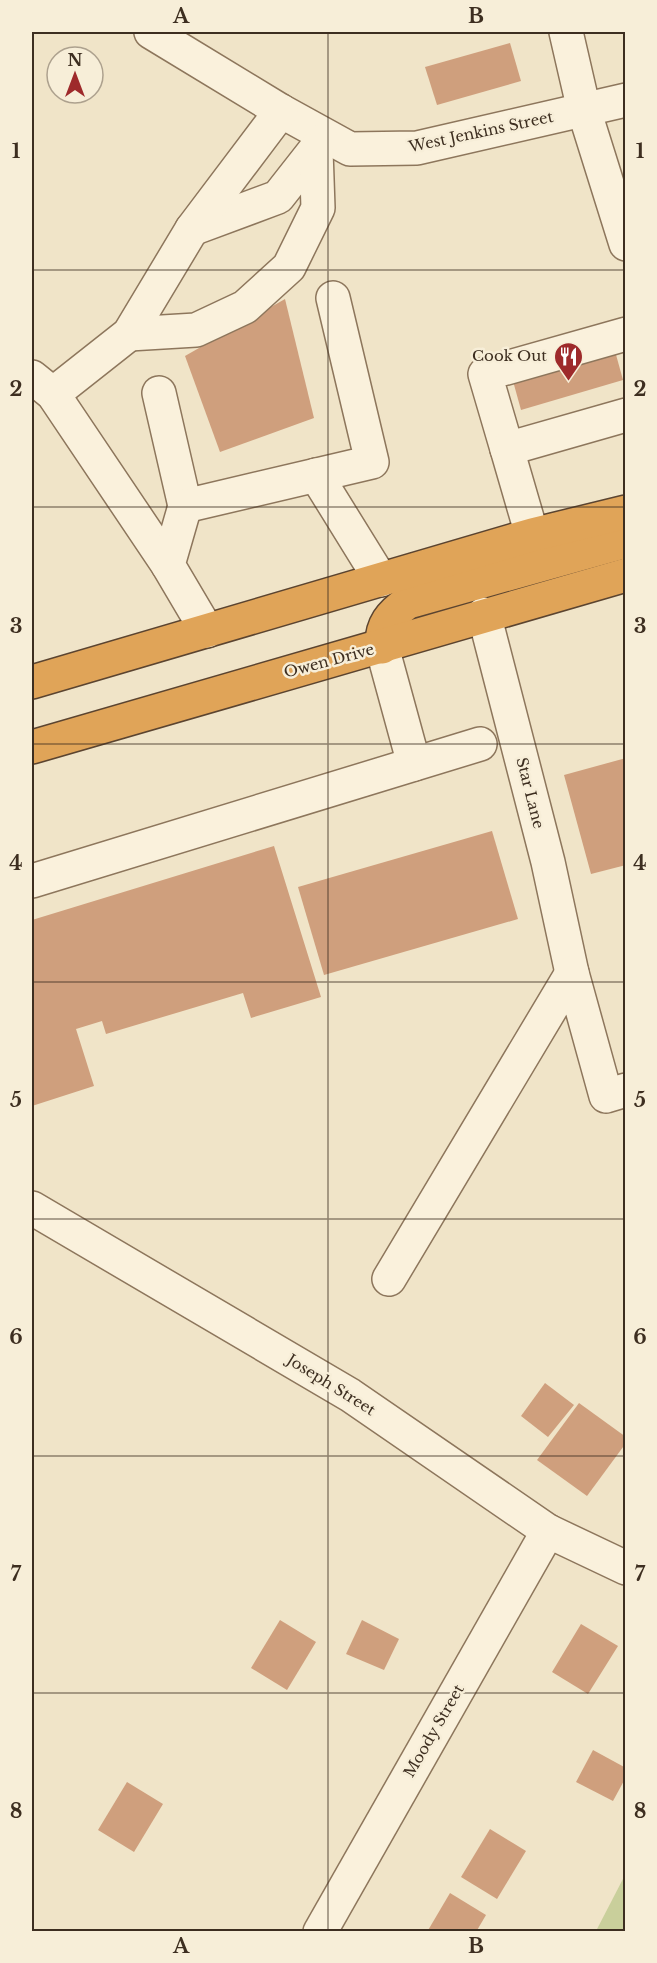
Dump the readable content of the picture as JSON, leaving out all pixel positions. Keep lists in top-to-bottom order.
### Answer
{
  "streets": {
    "highway": ["Owen Drive"],
    "street": [
      "West Jenkins Street",
      "Star Lane",
      "Joseph Street",
      "Moody Street"
    ]
  },
  "crossings": [
    ["Owen Drive", "Star Lane"],
    ["Joseph Street", "Moody Street"]
  ],
  "places": {
    "restaurant": ["Cook Out"]
  },
  "north": "top",
  "grid": {
    "columns": ["A", "B"],
    "rows": [
      "1",
      "2",
      "3",
      "4",
      "5",
      "6",
      "7",
      "8"
    ]
  }
}
